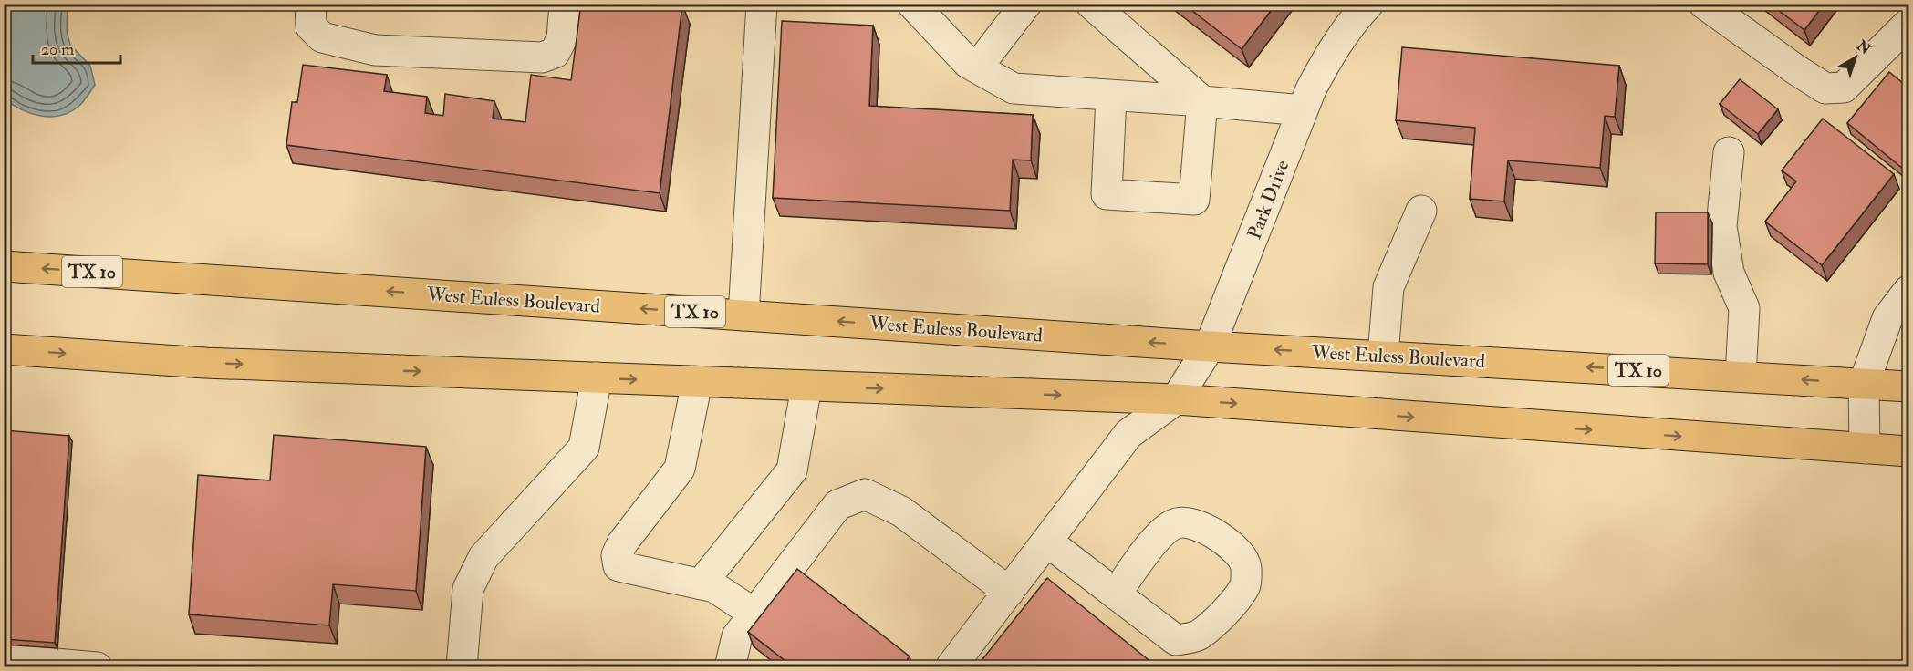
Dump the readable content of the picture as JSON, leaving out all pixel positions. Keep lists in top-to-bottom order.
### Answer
{
  "streets": {
    "main road": ["TX 10", "West Euless Boulevard"],
    "street": ["Park Drive"]
  },
  "crossings": [
    ["Park Drive", "West Euless Boulevard"]
  ],
  "scale_bar": "20 m",
  "north": "top right"
}
